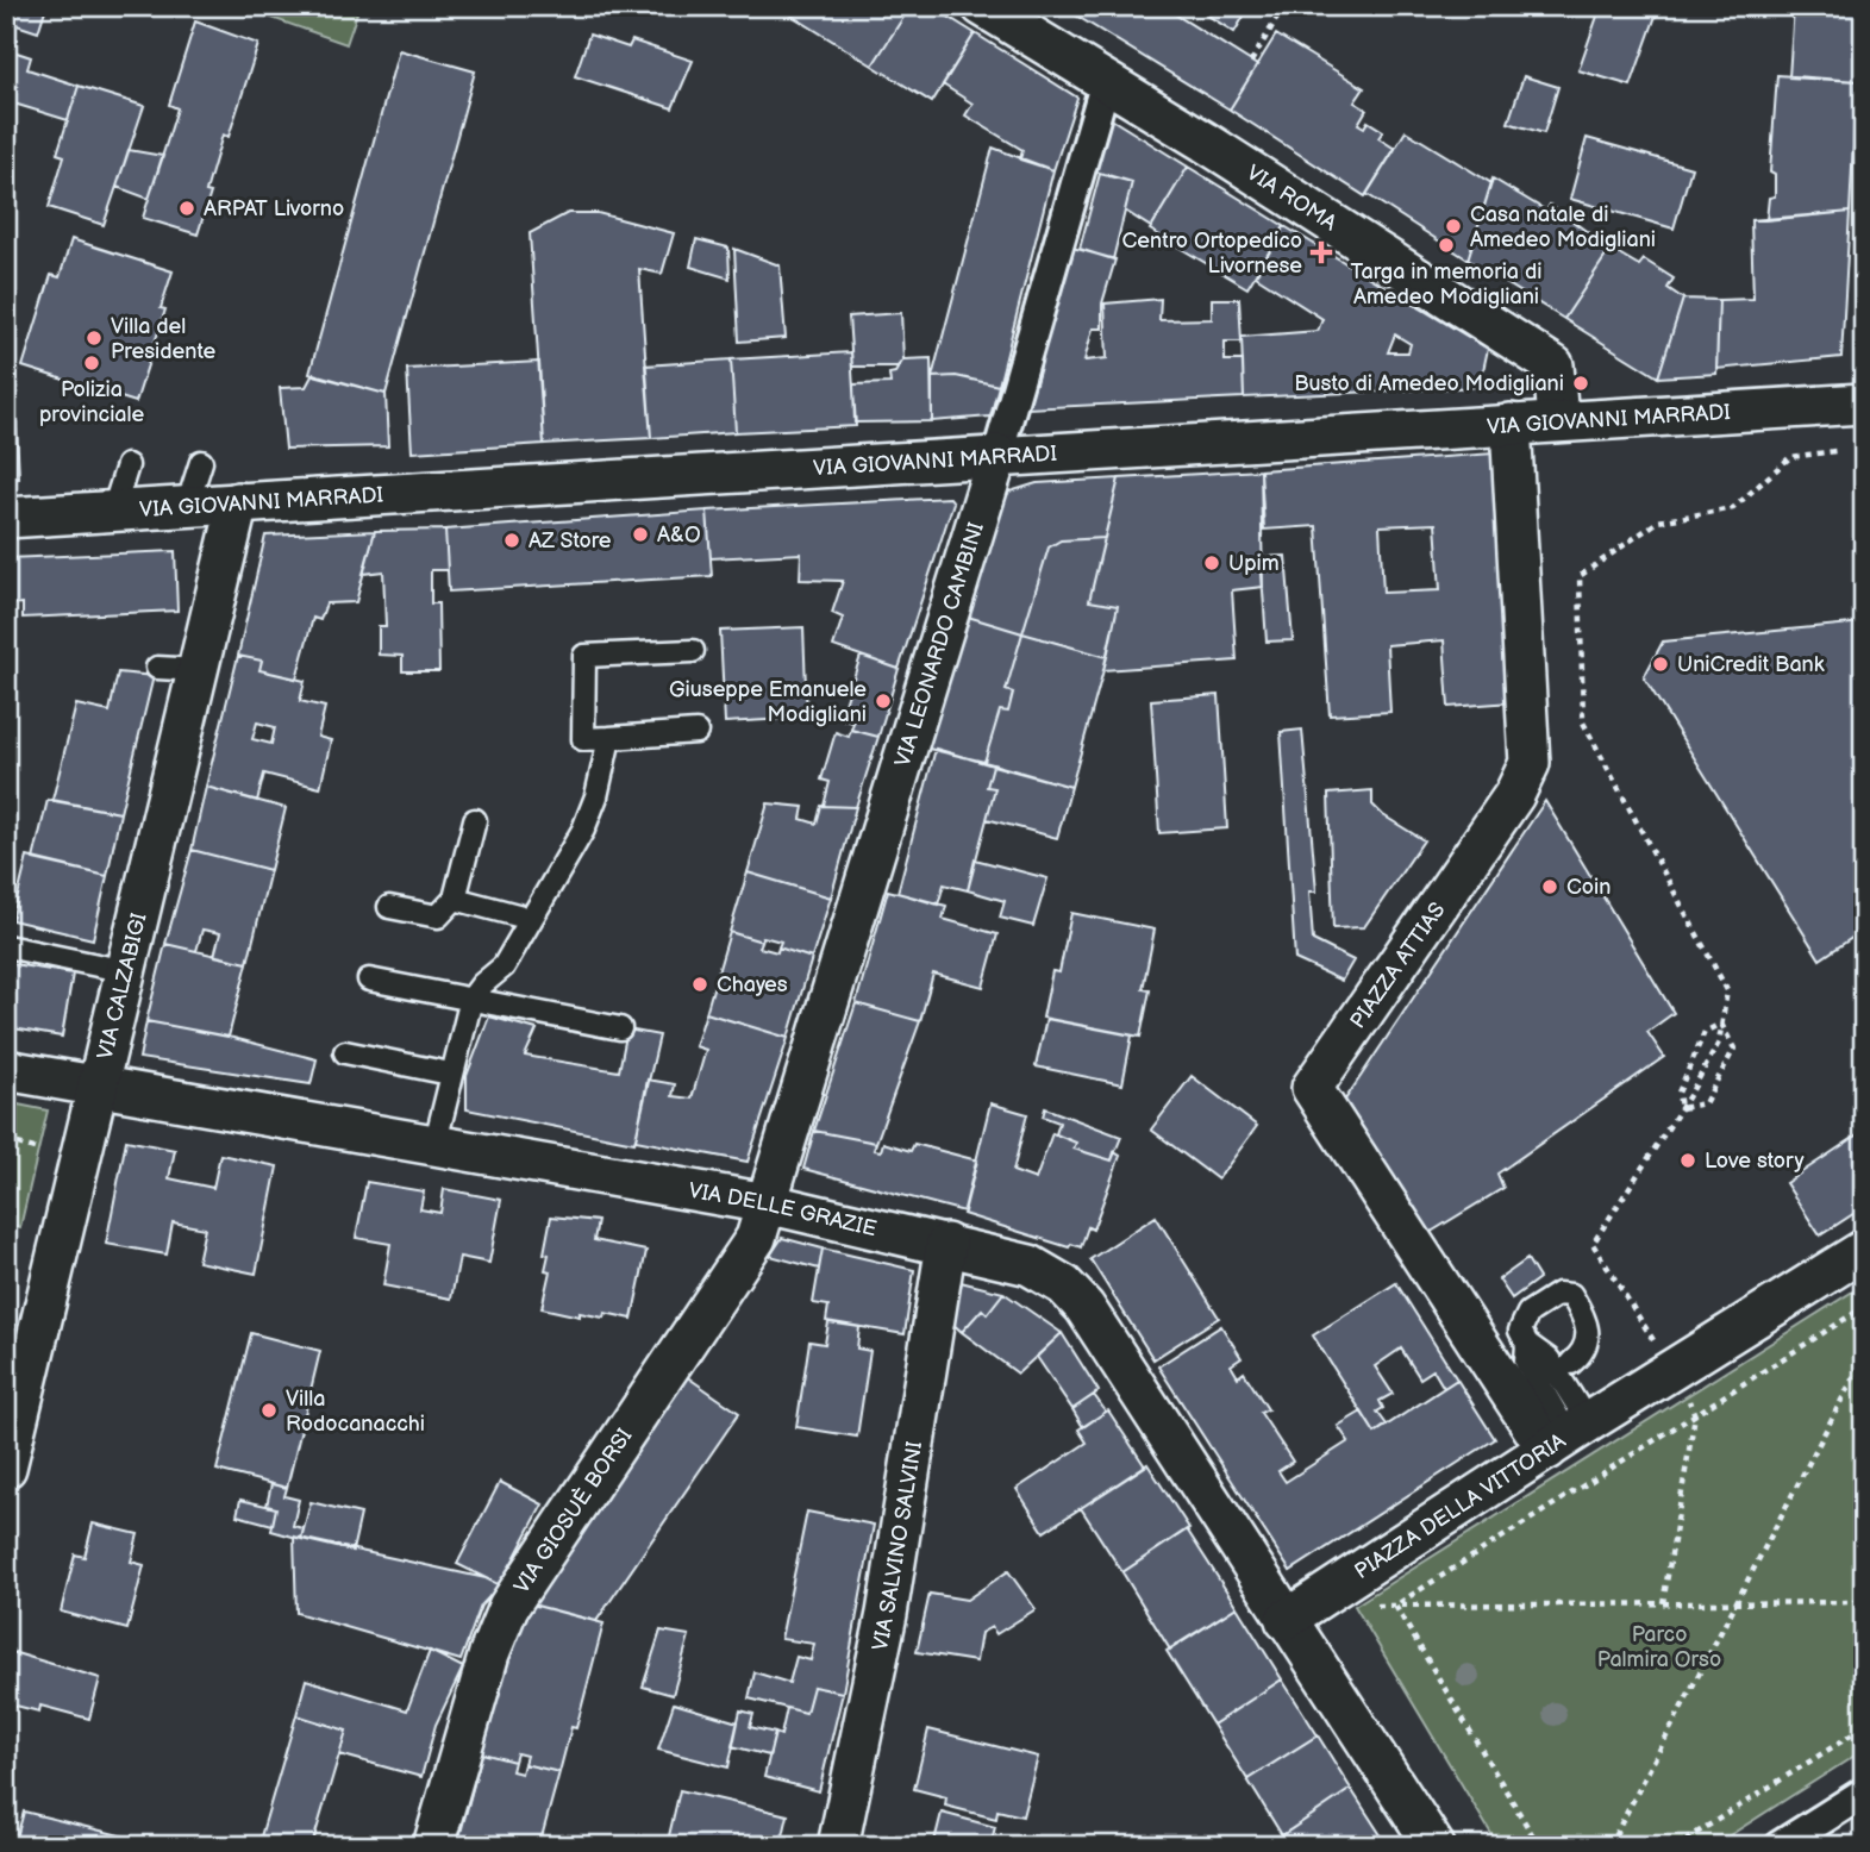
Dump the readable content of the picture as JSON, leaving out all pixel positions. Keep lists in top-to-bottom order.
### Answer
{
  "streets": {
    "street": [
      "VIA ROMA",
      "VIA GIOVANNI MARRADI",
      "VIA LEONARDO CAMBINI",
      "PIAZZA ATTIAS",
      "VIA CALZABIGI",
      "VIA DELLE GRAZIE",
      "PIAZZA DELLA VITTORIA",
      "VIA GIOSUÈ BORSI",
      "VIA SALVINO SALVINI"
    ]
  },
  "crossings": [
    ["VIA ROMA", "VIA GIOVANNI MARRADI"],
    ["VIA ROMA", "VIA LEONARDO CAMBINI"],
    ["VIA GIOVANNI MARRADI", "VIA LEONARDO CAMBINI"],
    ["VIA GIOVANNI MARRADI", "PIAZZA ATTIAS"],
    ["VIA GIOVANNI MARRADI", "VIA CALZABIGI"],
    ["VIA LEONARDO CAMBINI", "VIA DELLE GRAZIE"],
    ["VIA LEONARDO CAMBINI", "VIA GIOSUÈ BORSI"],
    ["PIAZZA ATTIAS", "PIAZZA DELLA VITTORIA"],
    ["VIA CALZABIGI", "VIA DELLE GRAZIE"],
    ["VIA DELLE GRAZIE", "PIAZZA DELLA VITTORIA"],
    ["VIA DELLE GRAZIE", "VIA GIOSUÈ BORSI"],
    ["VIA DELLE GRAZIE", "VIA SALVINO SALVINI"]
  ],
  "parks": ["Parco Palmira Orso"],
  "places": {
    "other": [
      "ARPAT Livorno",
      "Casa natale di Amedeo Modigliani",
      "Targa in memoria di Amedeo Modigliani",
      "Villa del Presidente",
      "Polizia provinciale",
      "Busto di Amedeo Modigliani",
      "A&O",
      "AZ Store",
      "Upim",
      "UniCredit Bank",
      "Giuseppe Emanuele Modigliani",
      "Coin",
      "Chayes",
      "Love story",
      "Villa Rodocanacchi"
    ],
    "health": ["Centro Ortopedico Livornese"]
  }
}
